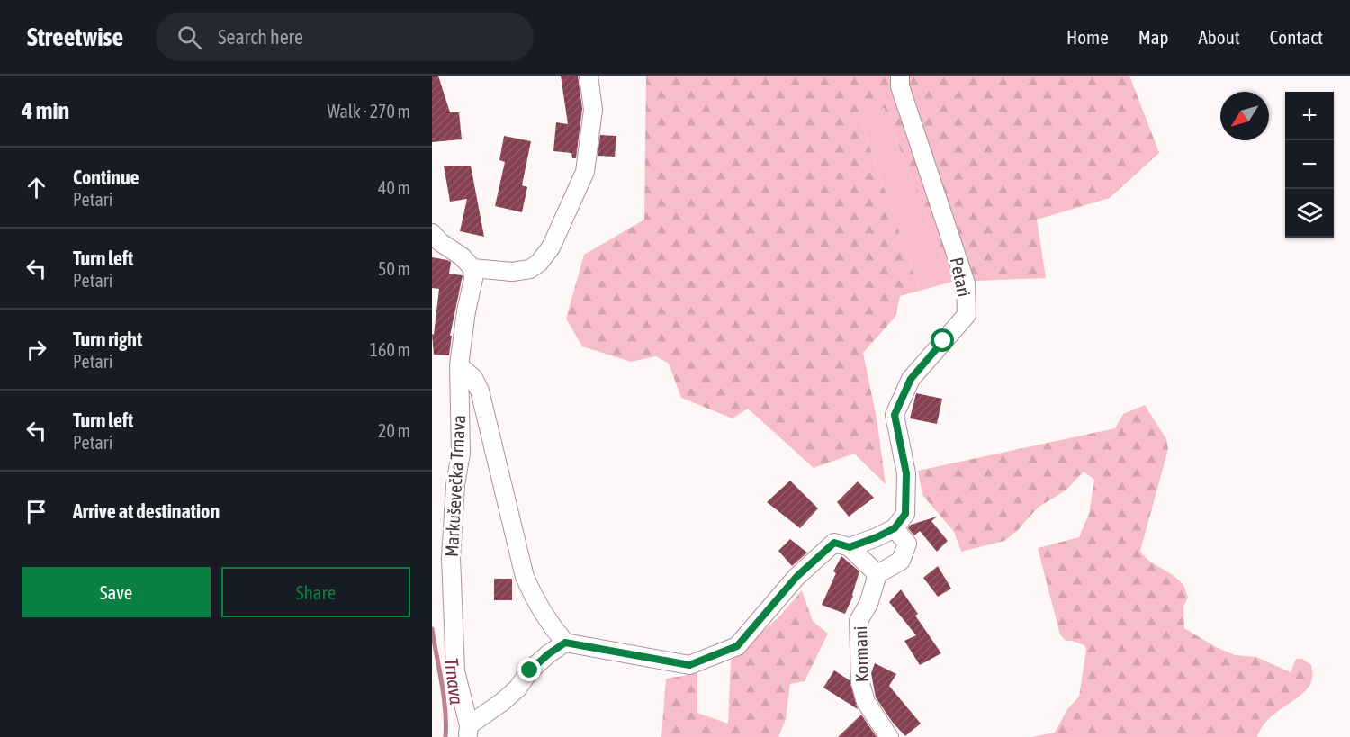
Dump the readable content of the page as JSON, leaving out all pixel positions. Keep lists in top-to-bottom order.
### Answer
{
  "streets": {
    "street": ["Petari", "Markuševečka Trnava", "Kormani"]
  },
  "water": ["Trnava"],
  "north": "bottom left",
  "page": {
    "header": "Streetwise",
    "search": "Search here",
    "nav": [
      "Home",
      "Map",
      "About",
      "Contact"
    ],
    "heading": ["4 min", "Walk · 270 m"],
    "map_buttons": ["+", "−"],
    "list": [
      ["Continue", "Petari", "40 m"],
      ["Turn left", "Petari", "50 m"],
      ["Turn right", "Petari", "160 m"],
      ["Turn left", "Petari", "20 m"],
      "Arrive at destination"
    ],
    "buttons": ["Save", "Share"]
  }
}
